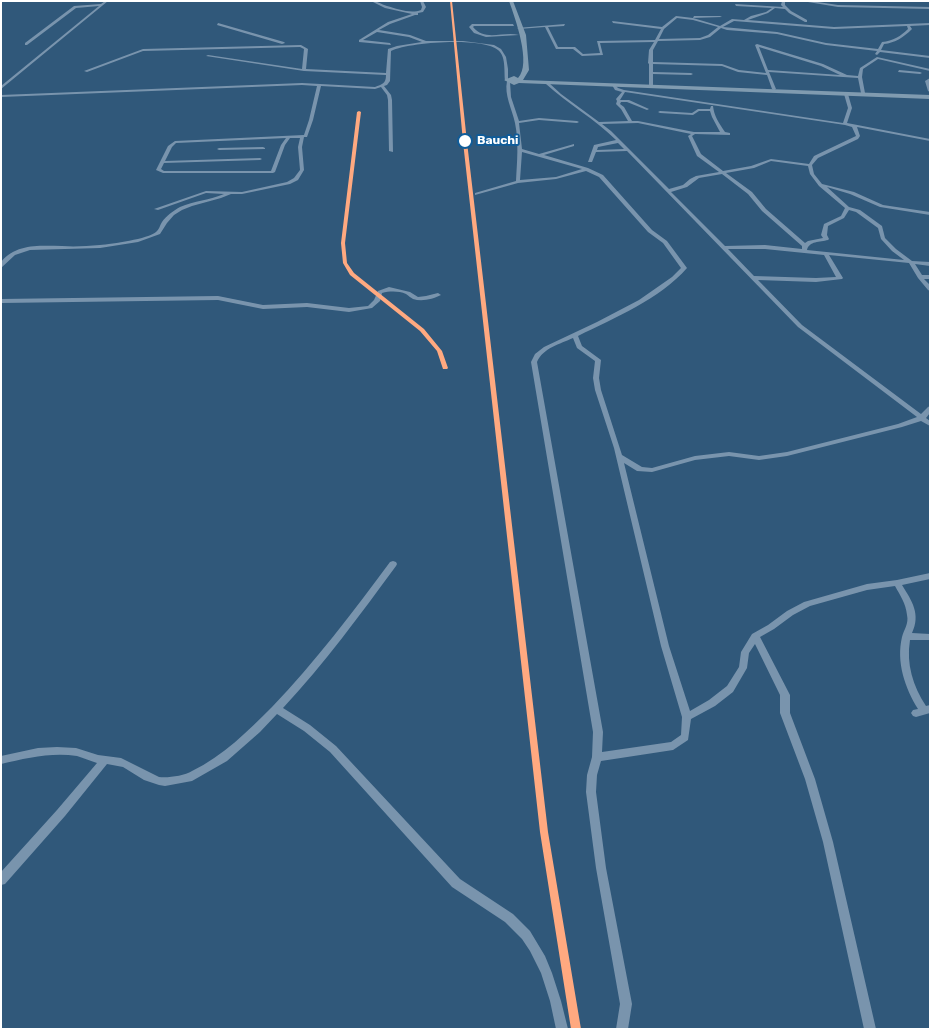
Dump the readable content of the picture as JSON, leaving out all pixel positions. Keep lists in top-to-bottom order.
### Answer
{
  "places": ["Bauchi"]
}
